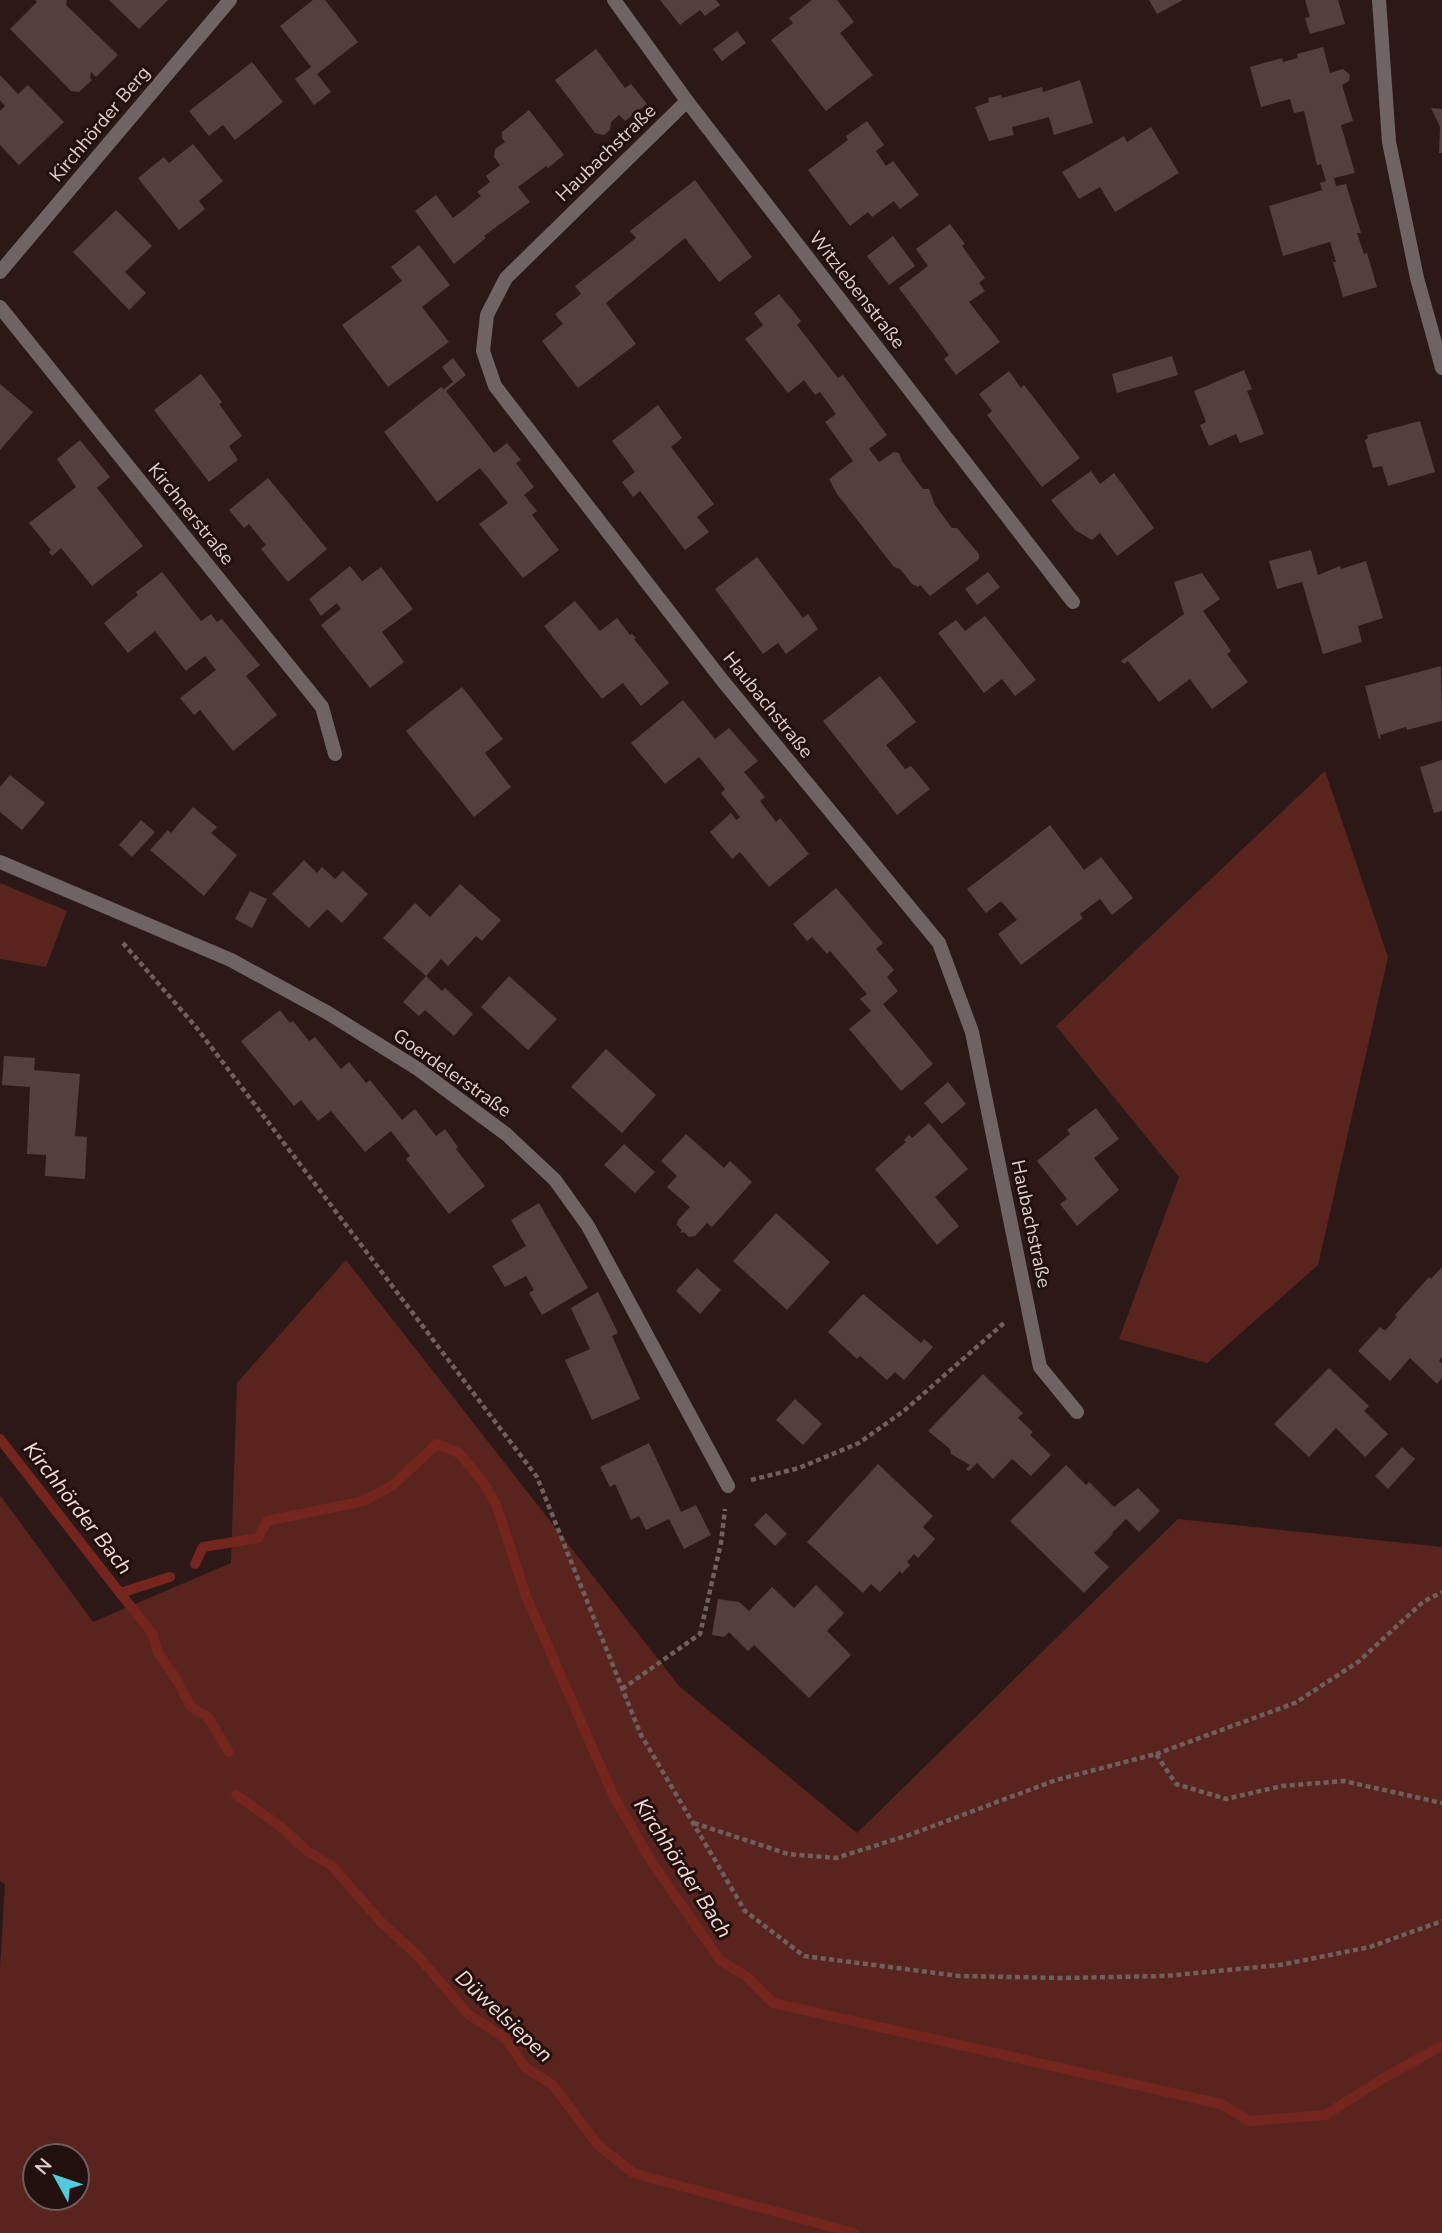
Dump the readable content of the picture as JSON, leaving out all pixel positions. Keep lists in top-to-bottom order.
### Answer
{
  "streets": {
    "street": [
      "Kirchhörder Berg",
      "Haubachstraße",
      "Witzlebenstraße",
      "Kirchnerstraße",
      "Goerdelerstraße"
    ]
  },
  "crossings": [
    ["Haubachstraße", "Witzlebenstraße"]
  ],
  "water": ["Kirchhörder Bach", "Düwelsiepen"],
  "north": "top left"
}
